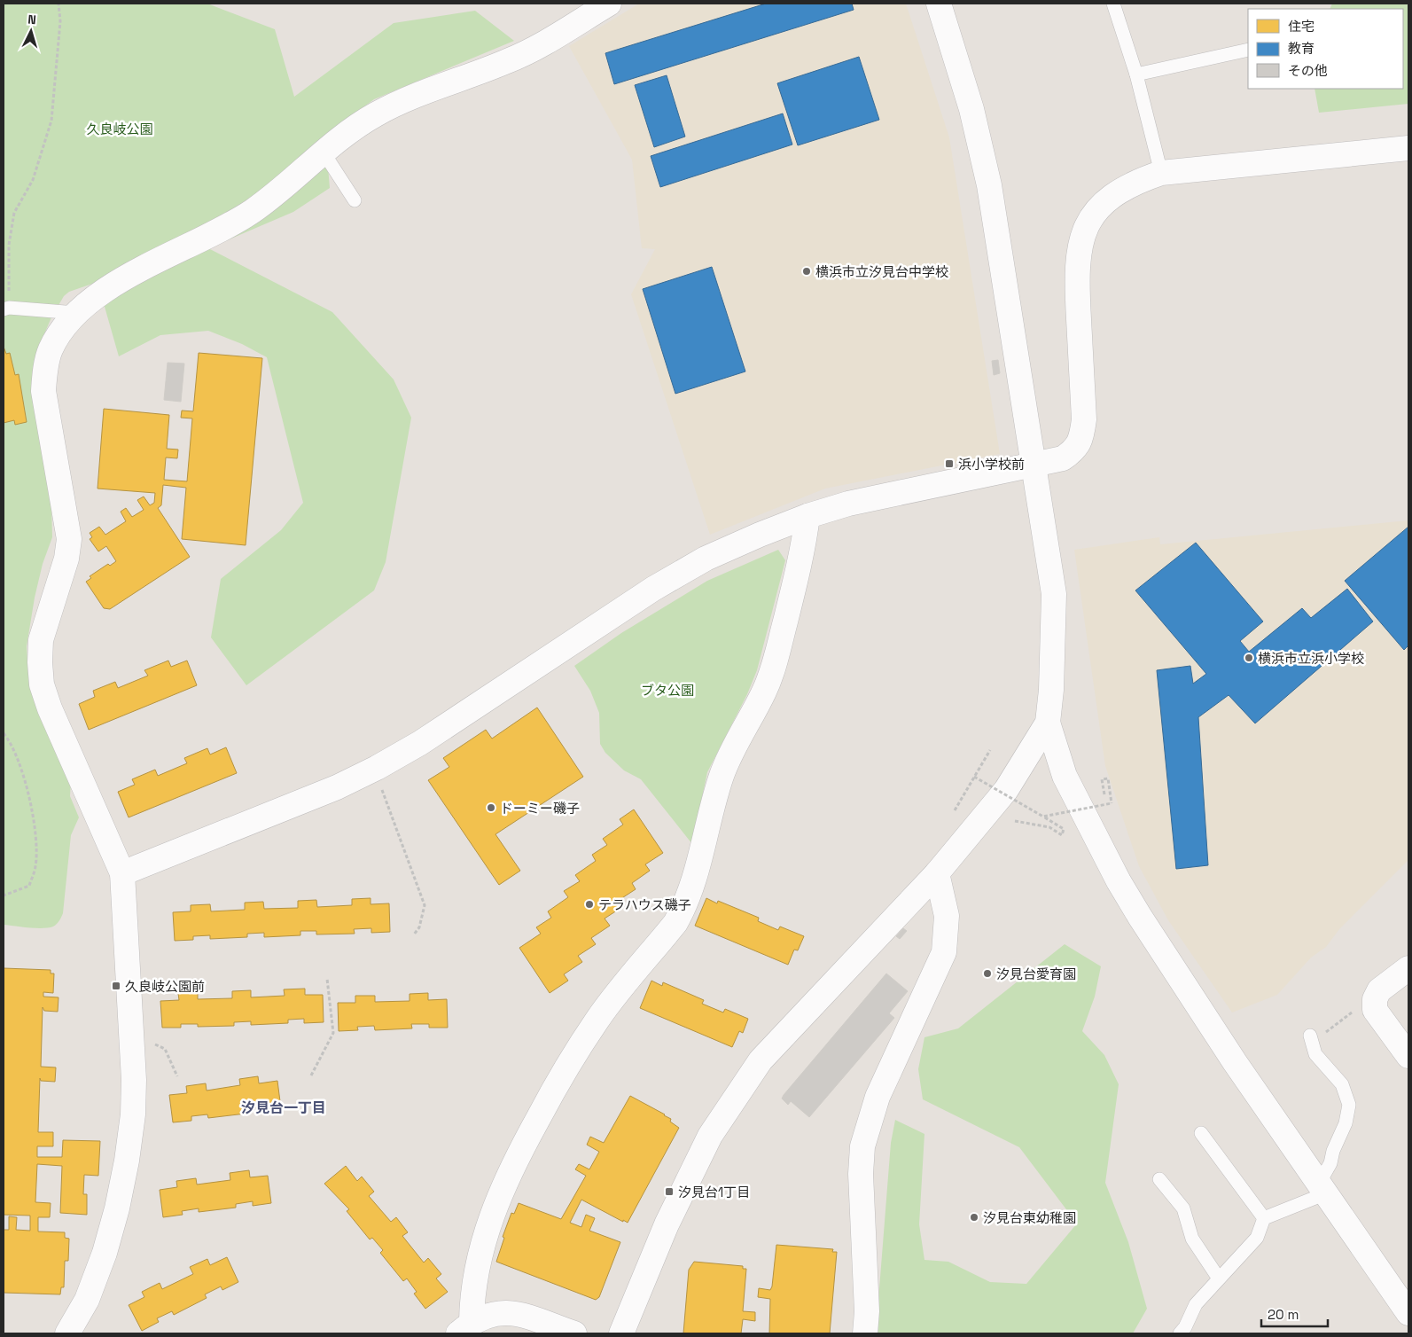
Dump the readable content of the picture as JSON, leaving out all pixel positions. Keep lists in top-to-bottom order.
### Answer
{
  "districts": ["汐見台一丁目"],
  "parks": ["久良岐公園", "ブタ公園"],
  "places": {
    "other": [
      "横浜市立汐見台中学校",
      "横浜市立浜小学校",
      "ドーミー磯子",
      "テラハウス磯子",
      "汐見台愛育園",
      "汐見台東幼稚園"
    ],
    "transit": ["浜小学校前", "久良岐公園前", "汐見台1丁目"]
  },
  "legend": ["住宅", "教育", "その他"],
  "scale_bar": "20 m",
  "north": "top"
}
